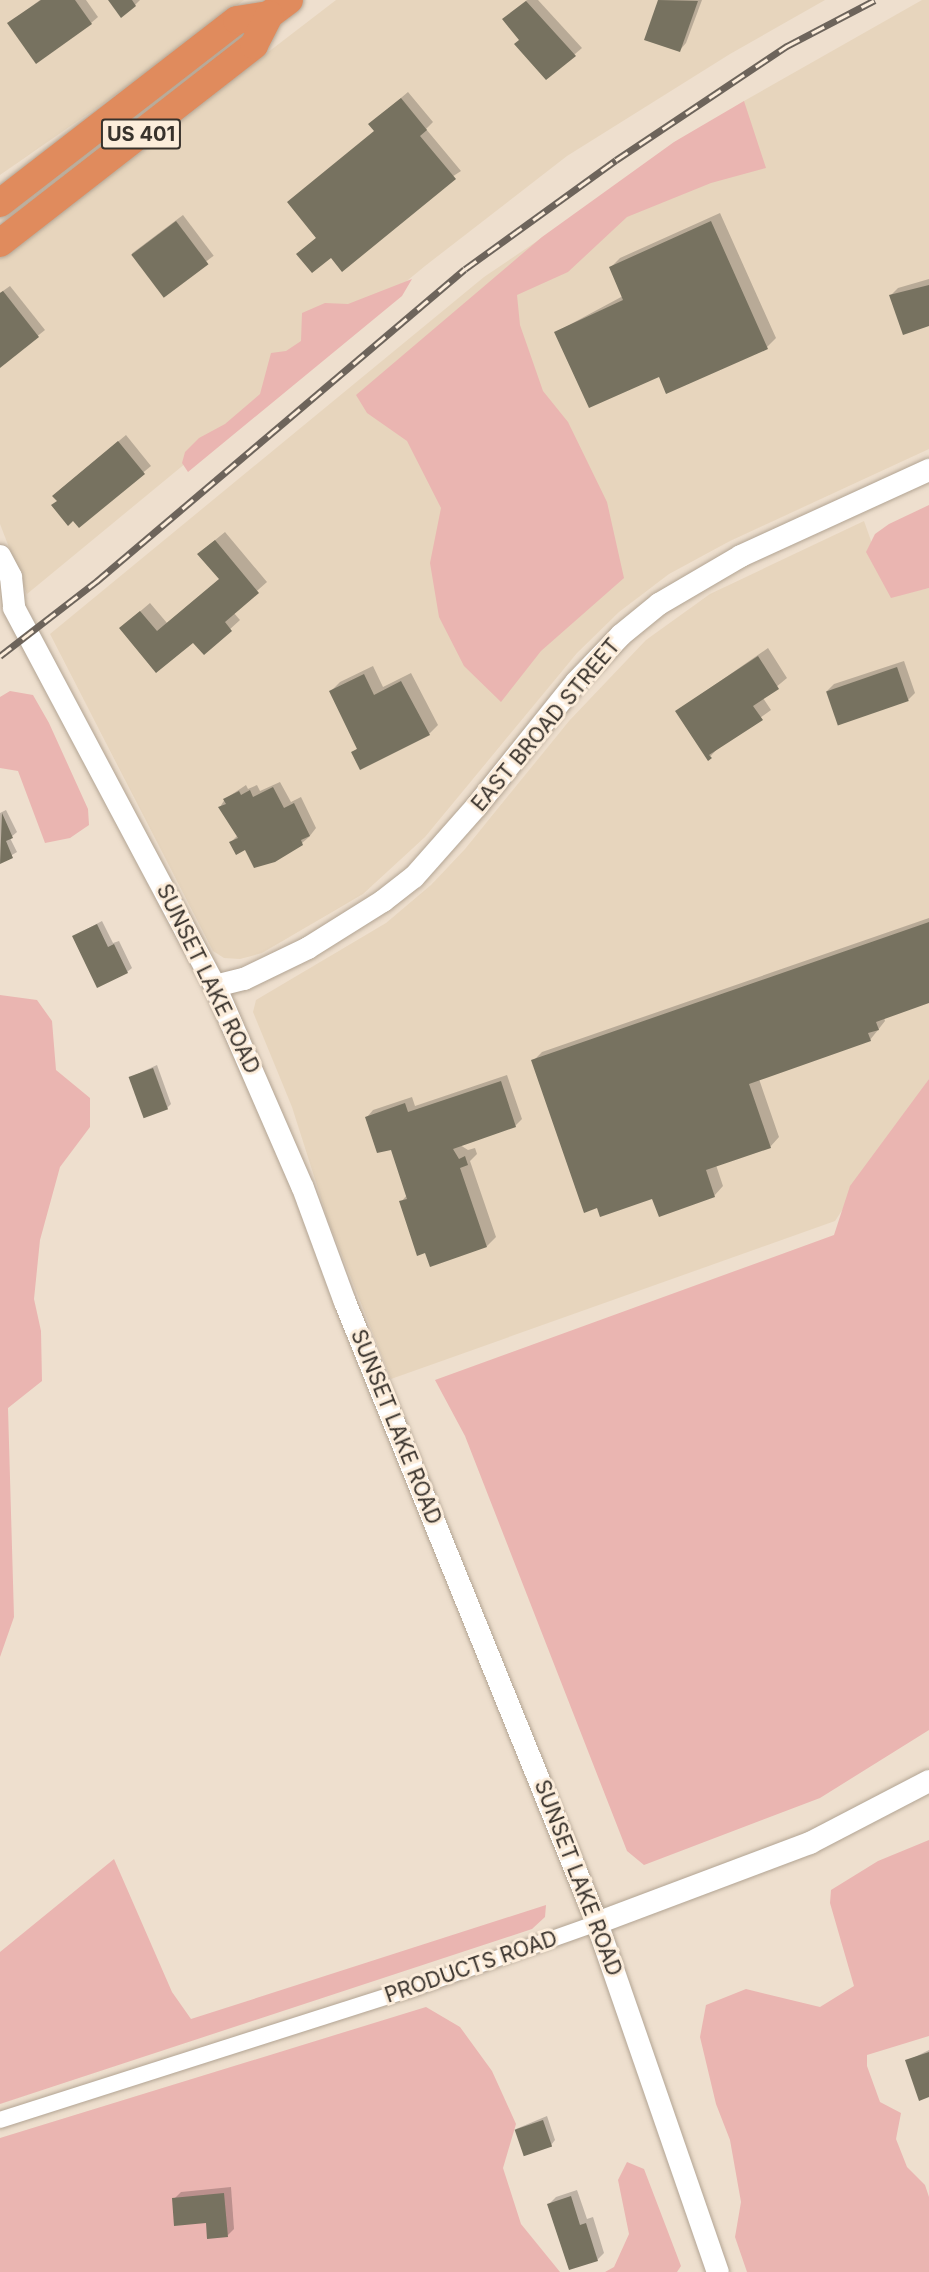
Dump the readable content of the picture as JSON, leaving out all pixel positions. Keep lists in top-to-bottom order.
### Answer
{
  "streets": {
    "highway": ["US 401"],
    "main road": ["EAST BROAD STREET", "SUNSET LAKE ROAD", "PRODUCTS ROAD"]
  },
  "crossings": [
    ["EAST BROAD STREET", "SUNSET LAKE ROAD"],
    ["SUNSET LAKE ROAD", "PRODUCTS ROAD"]
  ]
}
